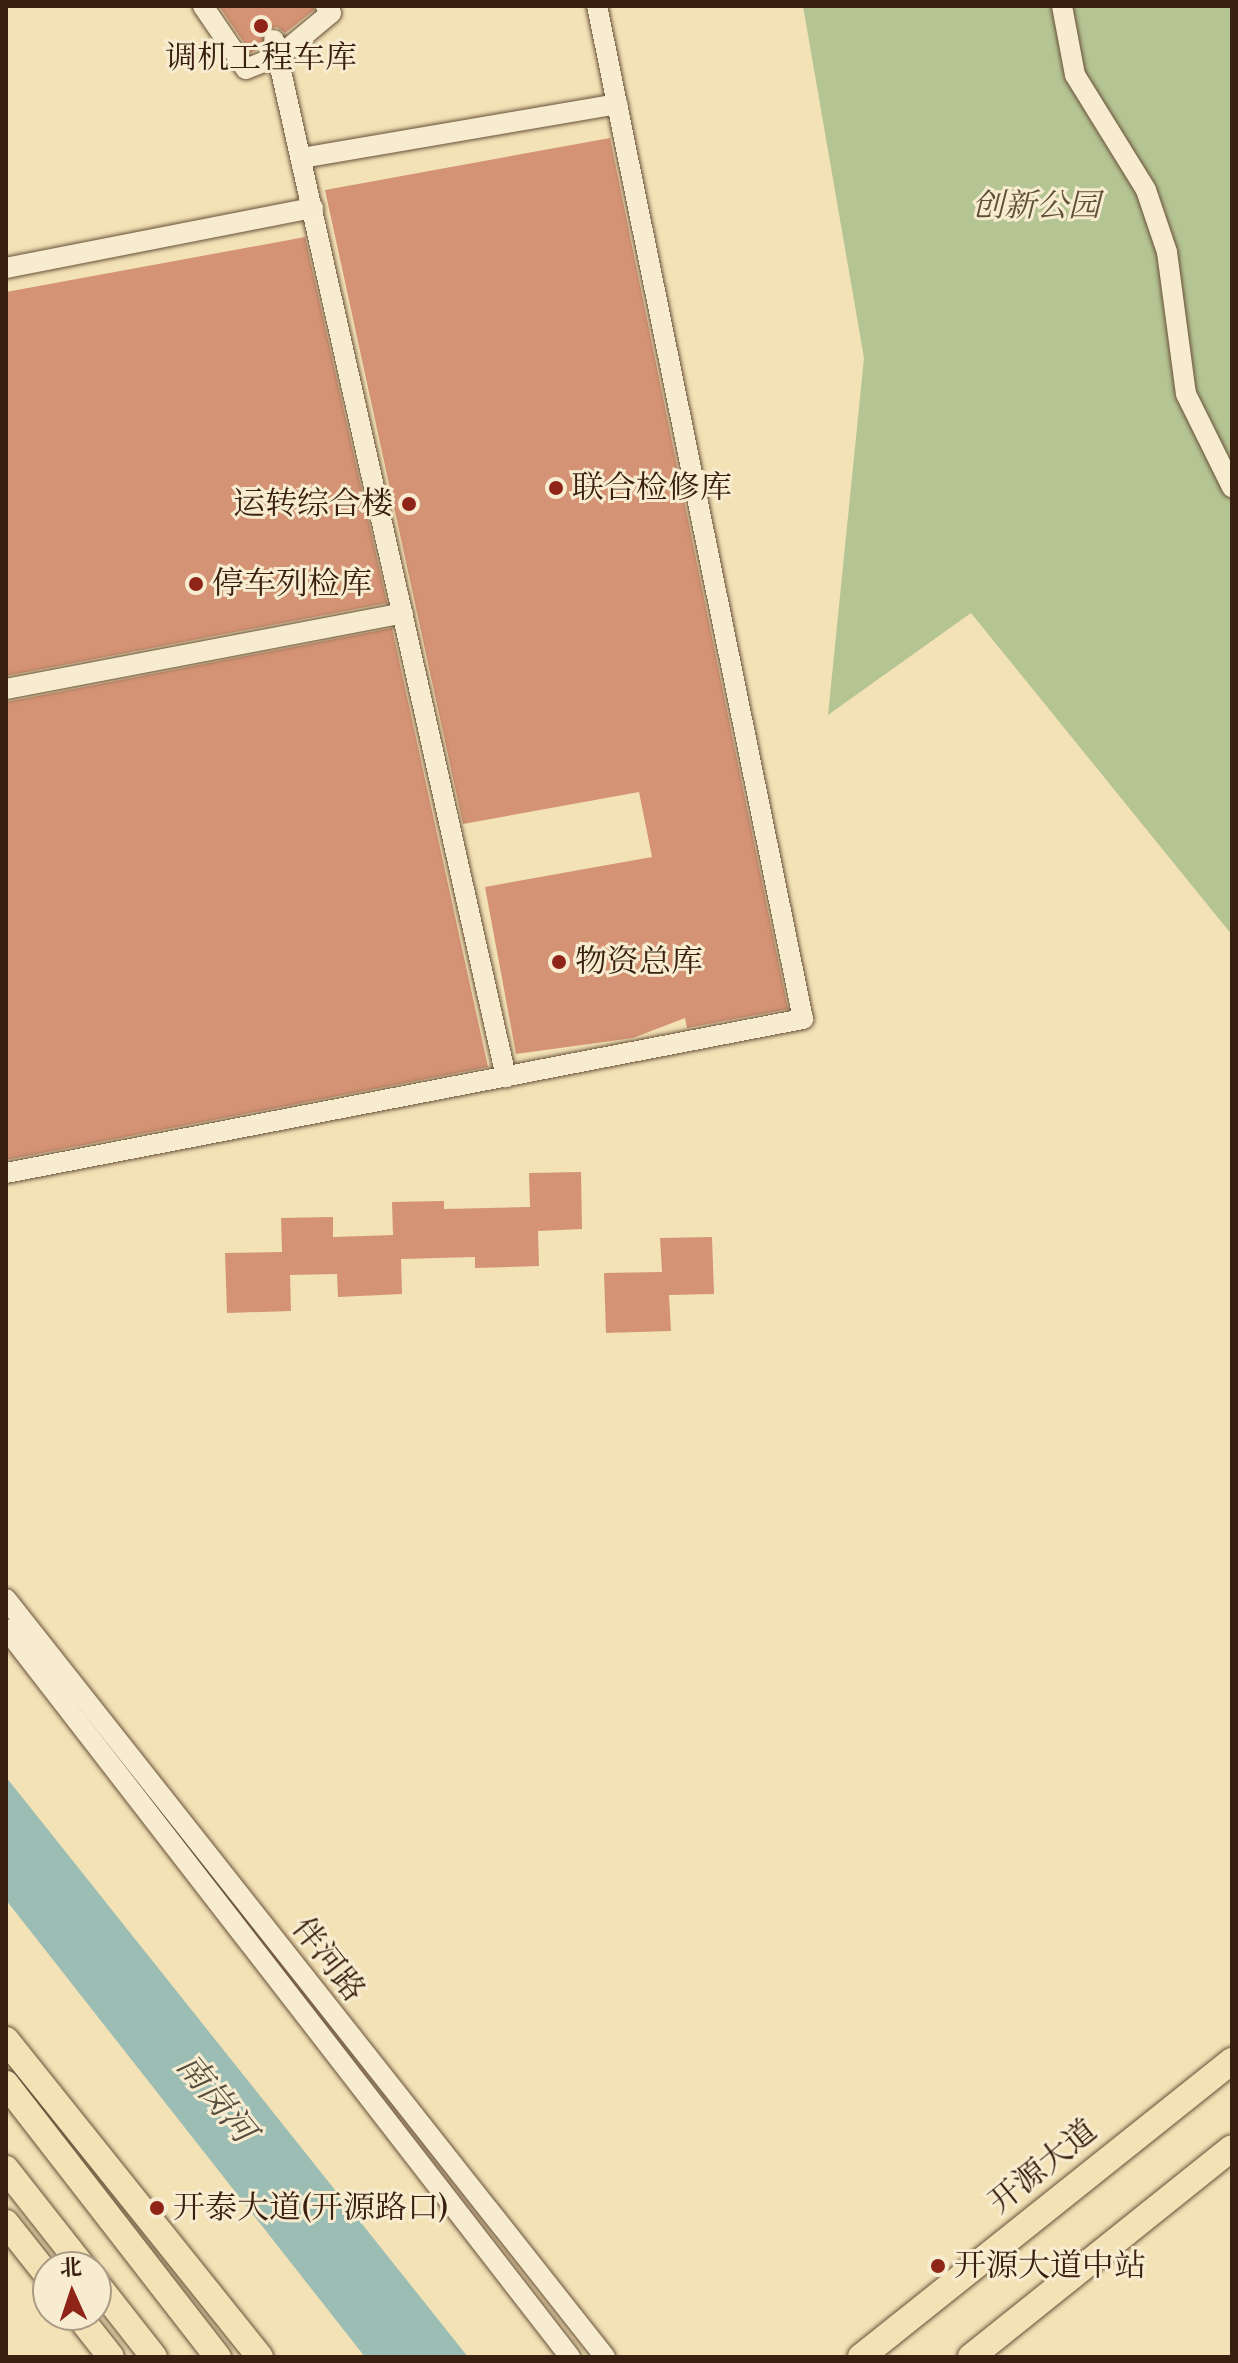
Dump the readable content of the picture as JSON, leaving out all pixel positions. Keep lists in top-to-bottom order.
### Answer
{
  "streets": {
    "main road": ["开源大道"],
    "street": ["伴河路"]
  },
  "water": ["南岗河"],
  "parks": ["创新公园"],
  "places": [
    "调机工程车库",
    "联合检修库",
    "运转综合楼",
    "停车列检库",
    "物资总库",
    "开泰大道(开源路口)",
    "开源大道中站"
  ],
  "north": "top"
}
